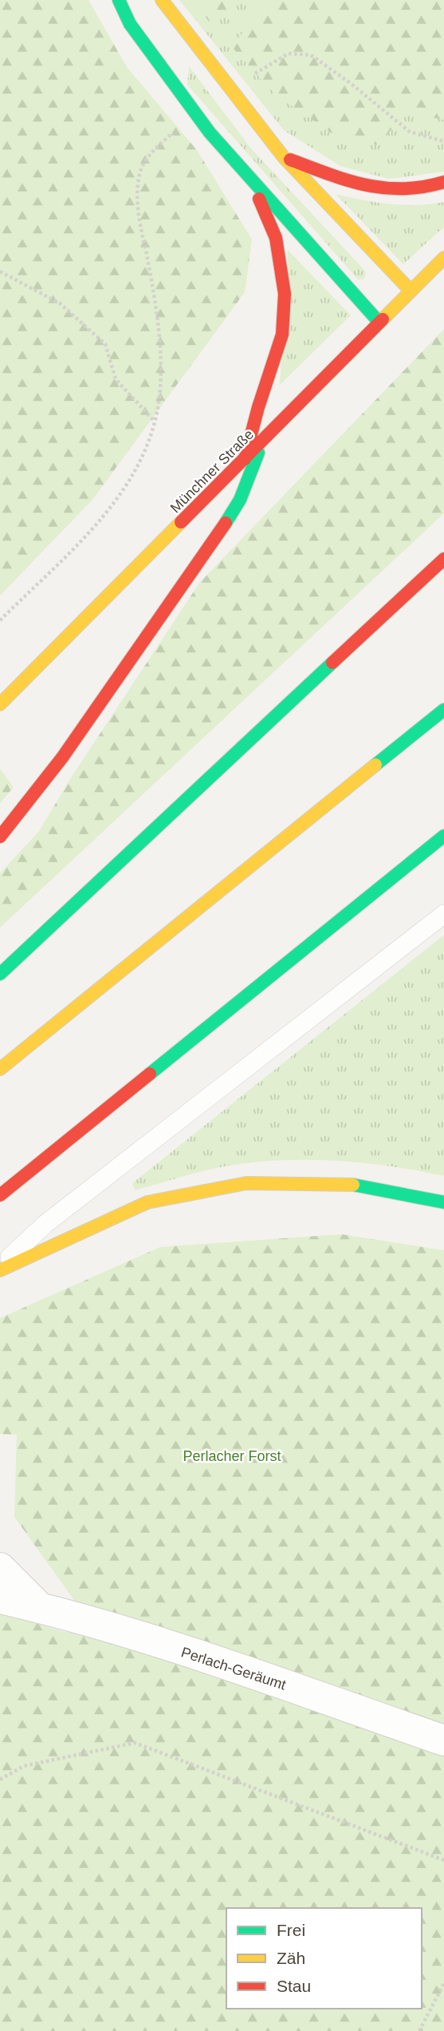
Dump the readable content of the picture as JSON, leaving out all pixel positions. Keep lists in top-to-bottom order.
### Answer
{
  "streets": {
    "main road": ["Münchner Straße"],
    "street": ["Perlach-Geräumt"]
  },
  "parks": ["Perlacher Forst"],
  "legend": ["Frei", "Zäh", "Stau"]
}
